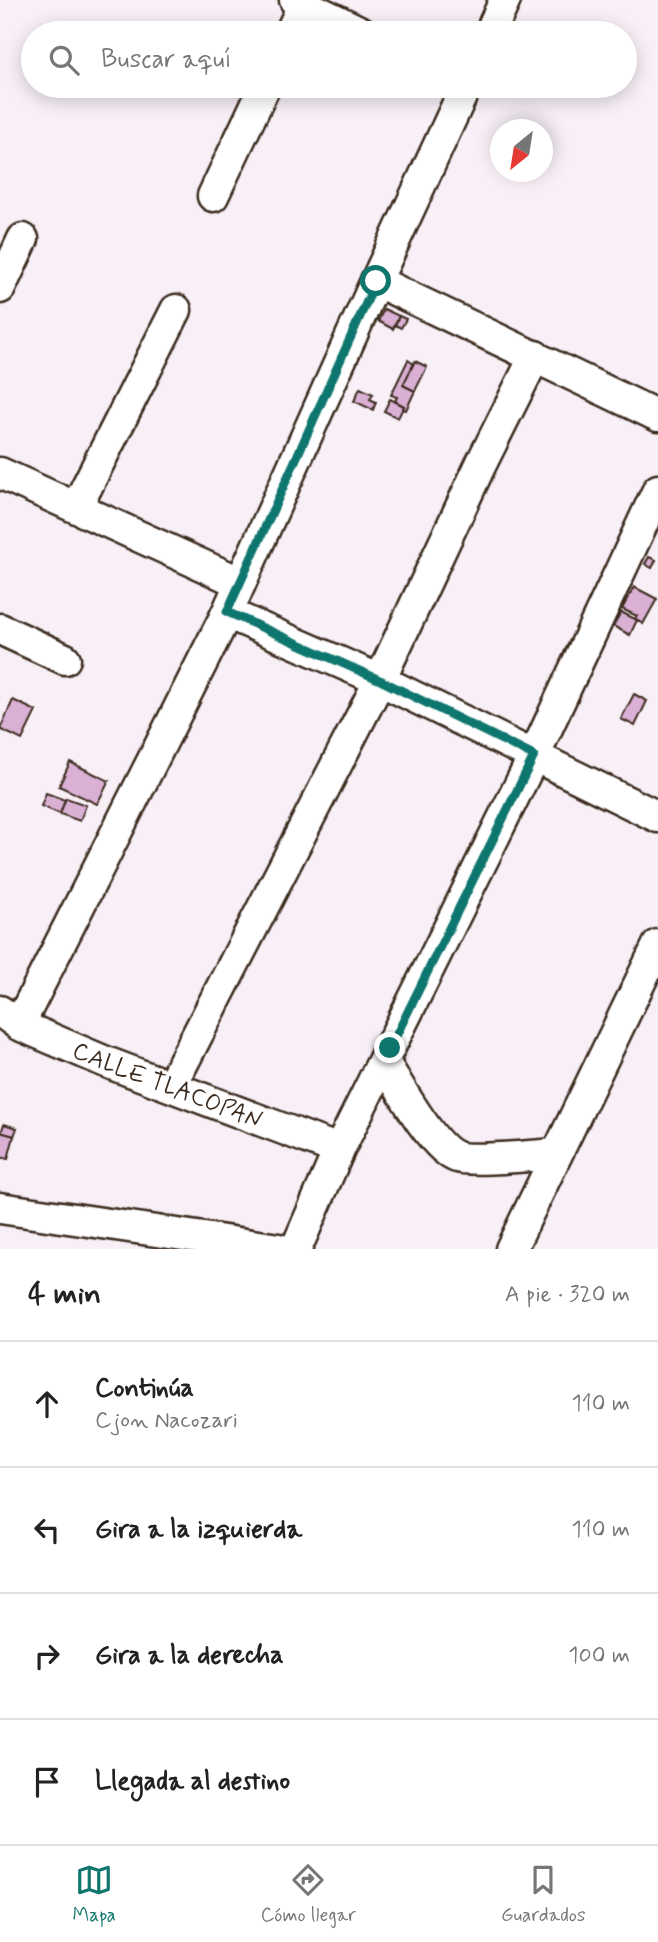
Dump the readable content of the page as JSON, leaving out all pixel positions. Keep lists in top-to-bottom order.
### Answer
{
  "streets": {
    "street": ["CALLE TLACOPAN"]
  },
  "north": "bottom left",
  "page": {
    "search": "Buscar aquí",
    "heading": ["4 min", "A pie · 320 m"],
    "list": [
      ["Continúa", "Cjon Nacozari", "110 m"],
      ["Gira a la izquierda", "110 m"],
      ["Gira a la derecha", "100 m"],
      "Llegada al destino"
    ],
    "nav": ["Mapa", "Cómo llegar", "Guardados"]
  }
}
